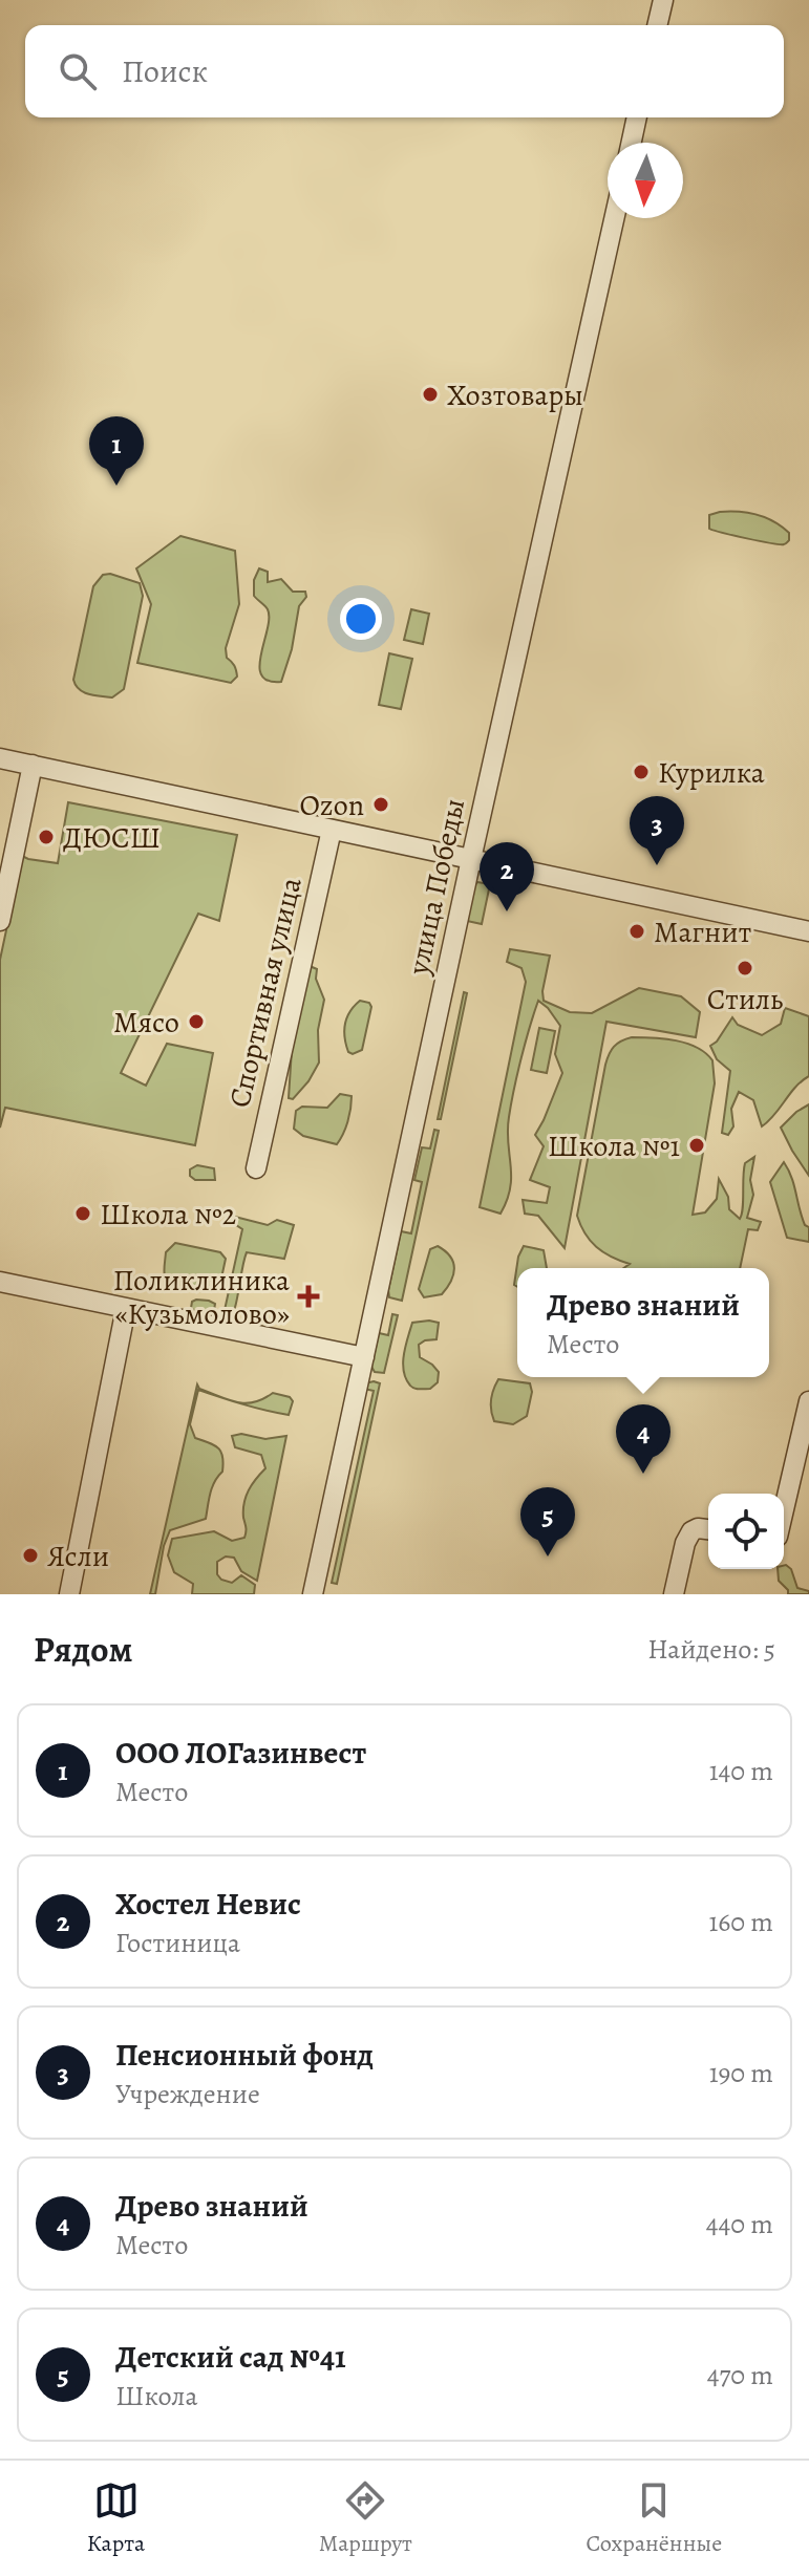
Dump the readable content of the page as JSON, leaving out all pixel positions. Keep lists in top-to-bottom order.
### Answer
{
  "streets": {
    "street": ["улица Победы", "Спортивная улица"]
  },
  "places": {
    "other": [
      "Хозтовары",
      "Курилка",
      "Ozon",
      "ДЮСШ",
      "Магнит",
      "Стиль",
      "Мясо",
      "Школа №1",
      "Школа №2",
      "Ясли"
    ],
    "health": ["Поликлиника «Кузьмолово»"]
  },
  "north": "bottom",
  "page": {
    "search": "Поиск",
    "pins": [
      "1",
      "3",
      "2",
      "4",
      "5"
    ],
    "popup": ["Древо знаний", "Место"],
    "heading": ["Рядом", "Найдено: 5"],
    "list": [
      {
        "mark": "1",
        "name": "ООО ЛОГазинвест",
        "note": "Место",
        "value": "140 m"
      },
      {
        "mark": "2",
        "name": "Хостел Невис",
        "note": "Гостиница",
        "value": "160 m"
      },
      {
        "mark": "3",
        "name": "Пенсионный фонд",
        "note": "Учреждение",
        "value": "190 m"
      },
      {
        "mark": "4",
        "name": "Древо знаний",
        "note": "Место",
        "value": "440 m"
      },
      {
        "mark": "5",
        "name": "Детский сад №41",
        "note": "Школа",
        "value": "470 m"
      }
    ],
    "nav": ["Карта", "Маршрут", "Сохранённые"]
  }
}
